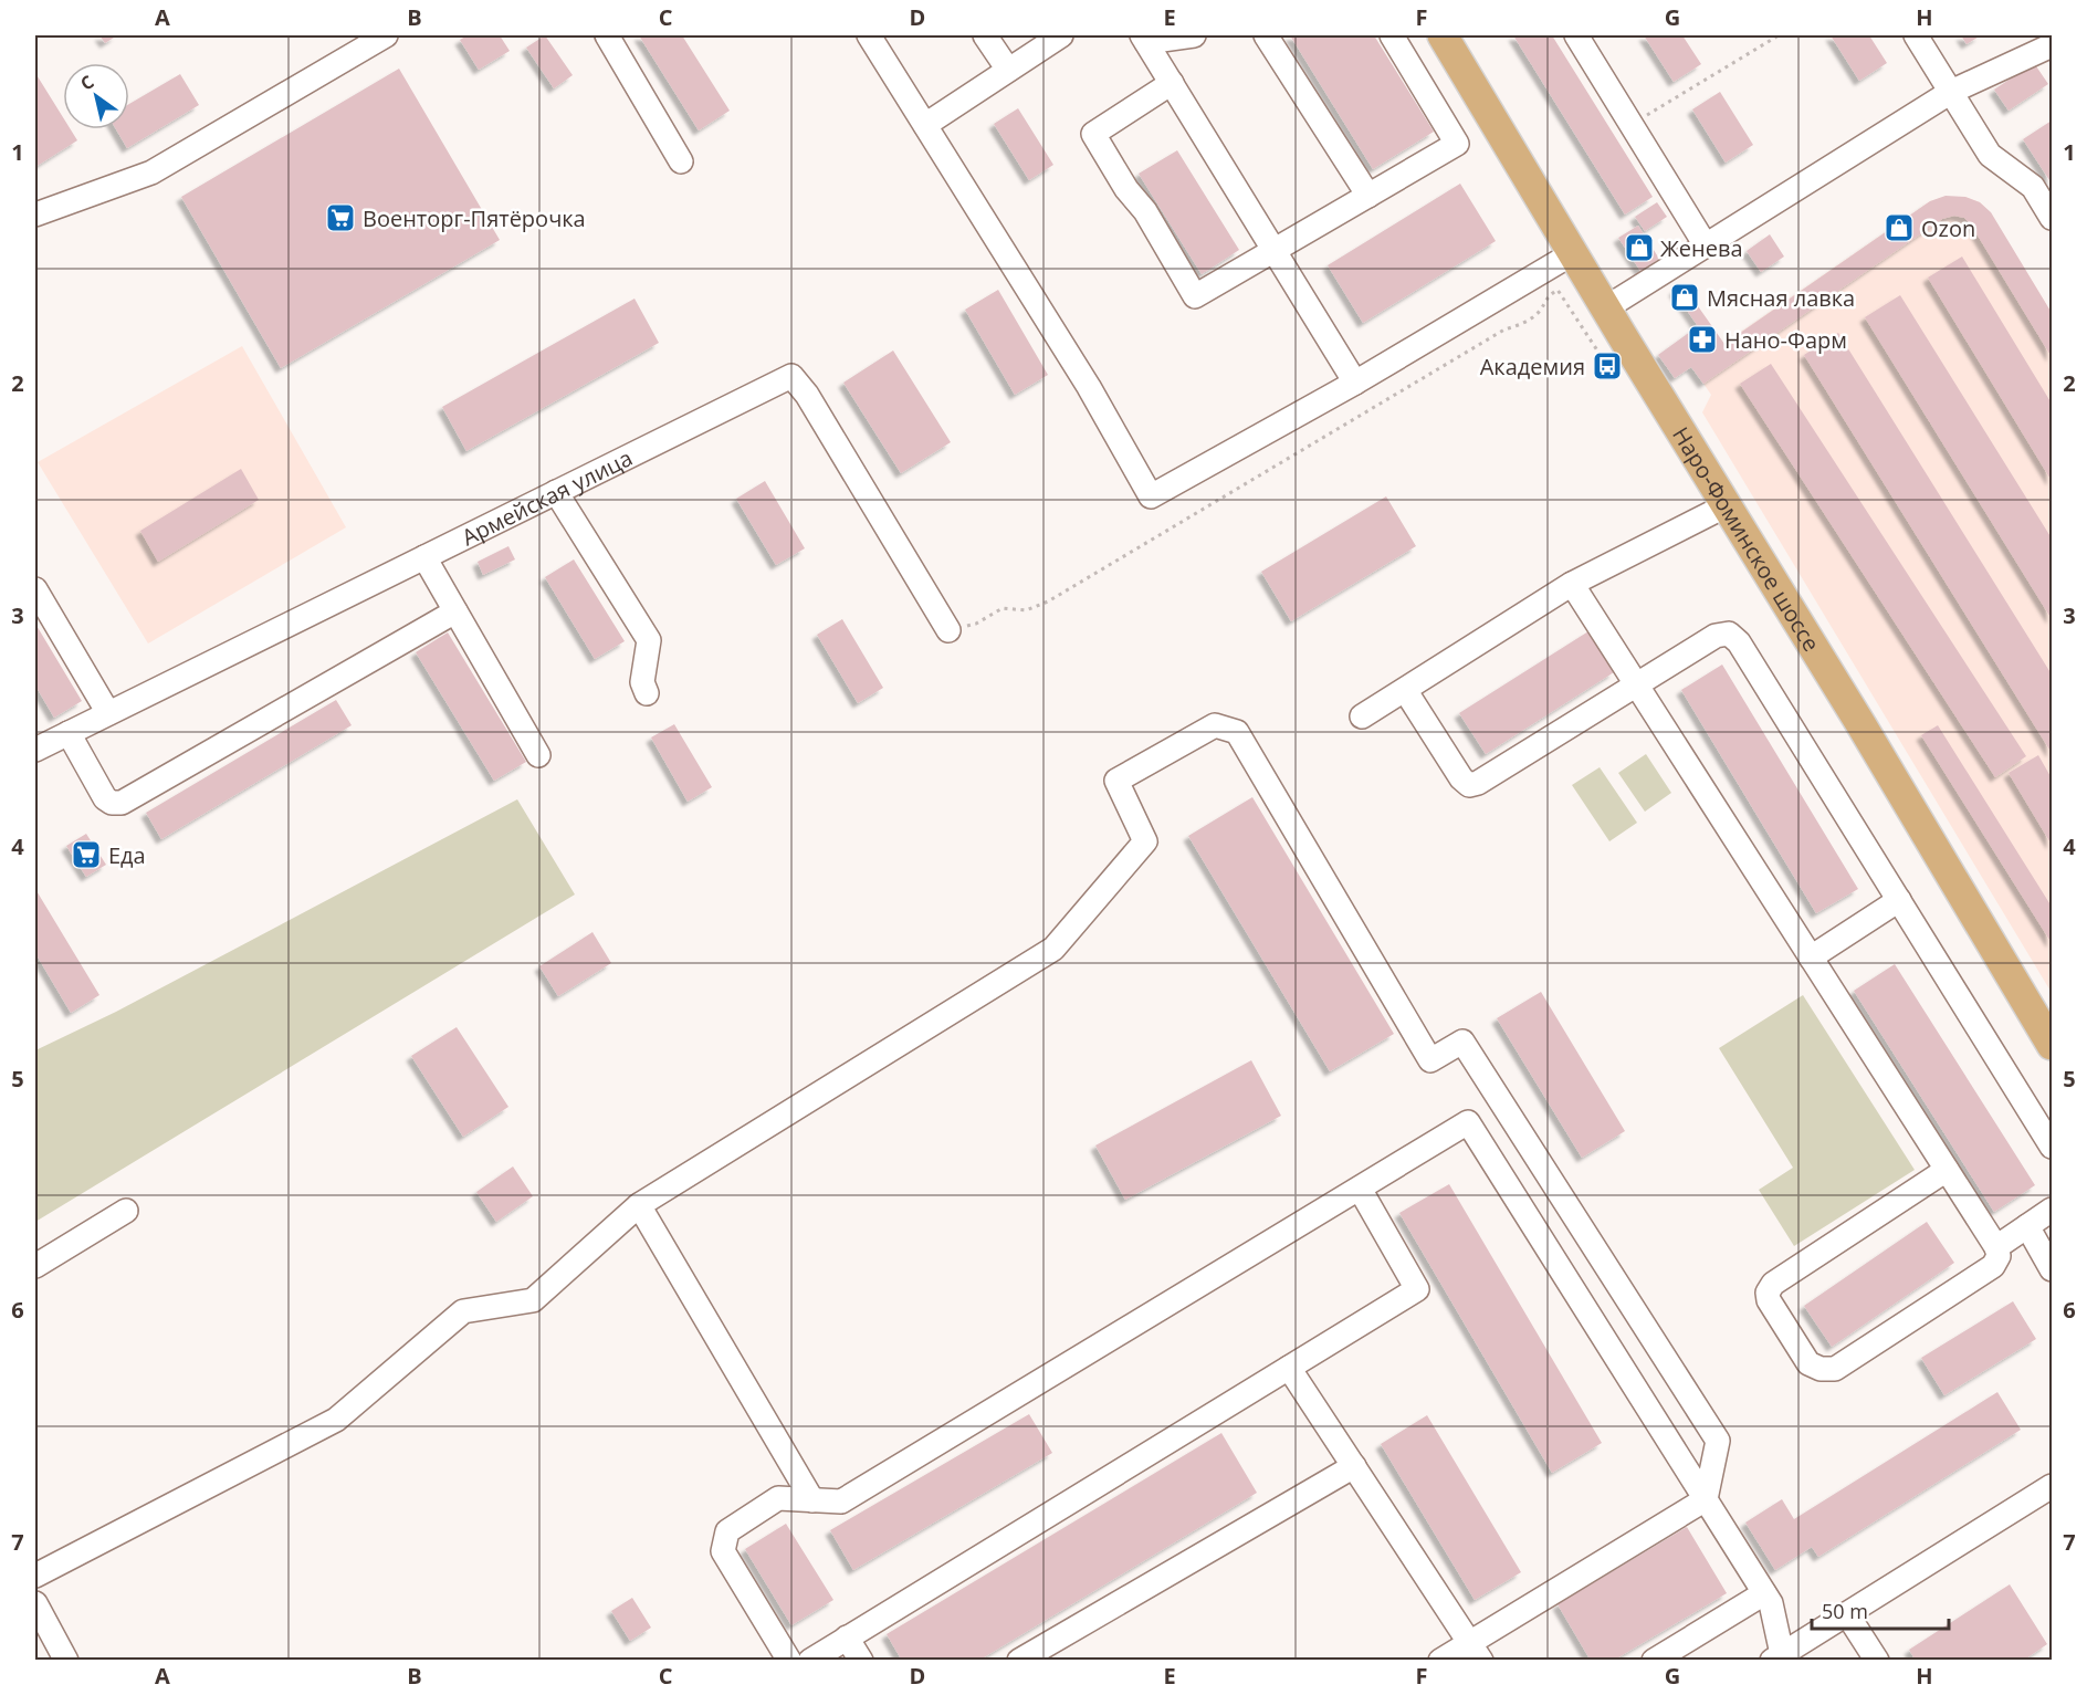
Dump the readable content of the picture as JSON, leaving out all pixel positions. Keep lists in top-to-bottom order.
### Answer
{
  "streets": {
    "main road": ["Наро-Фоминское шоссе"],
    "street": ["Армейская улица"]
  },
  "places": {
    "supermarket": ["Военторг-Пятёрочка", "Еда"],
    "shop": ["Ozon", "Женева", "Мясная лавка"],
    "pharmacy": ["Нано-Фарм"],
    "bus stop": ["Академия"]
  },
  "scale_bar": "50 m",
  "north": "top left",
  "grid": {
    "columns": [
      "A",
      "B",
      "C",
      "D",
      "E",
      "F",
      "G",
      "H"
    ],
    "rows": [
      "1",
      "2",
      "3",
      "4",
      "5",
      "6",
      "7"
    ]
  }
}
